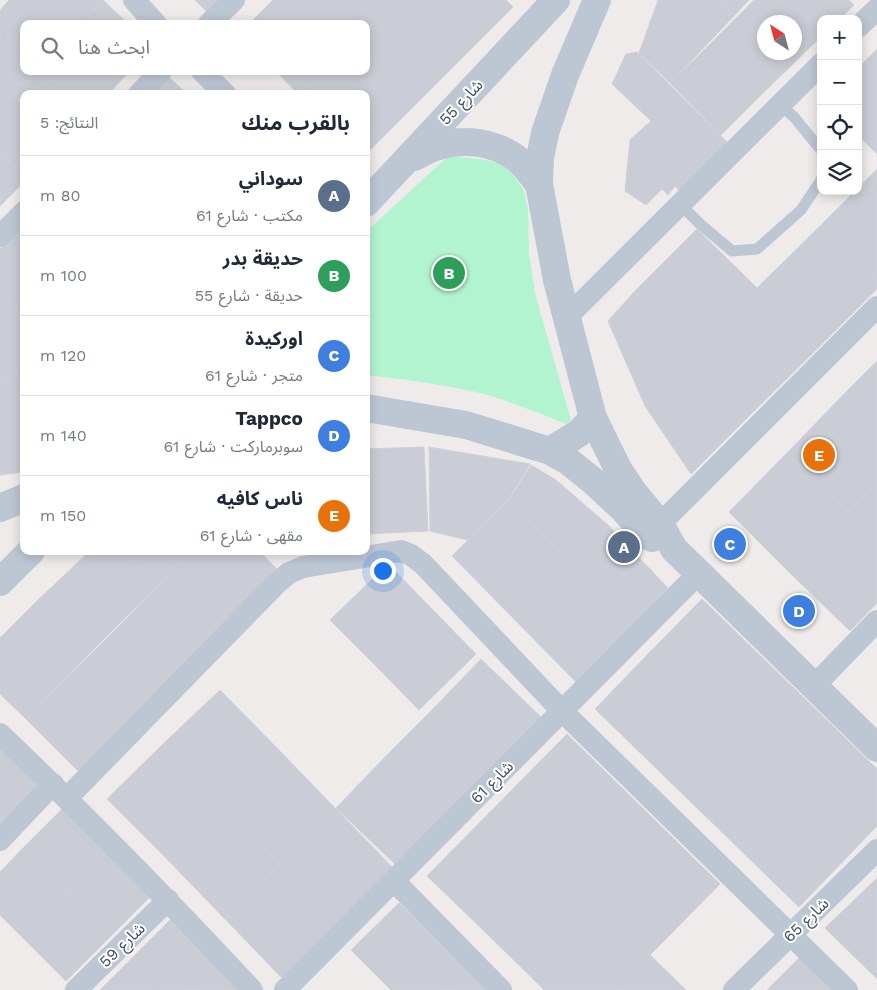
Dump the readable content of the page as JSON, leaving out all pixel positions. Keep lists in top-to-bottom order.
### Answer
{
  "streets": {
    "street": [
      "شارع 55",
      "شارع 61",
      "شارع 65",
      "شارع 59"
    ]
  },
  "north": "top left",
  "page": {
    "map_buttons": ["+", "−"],
    "search": "ابحث هنا",
    "heading": ["بالقرب منك", "النتائج: 5"],
    "list": [
      {
        "mark": "A",
        "name": "سوداني",
        "note": "مكتب · شارع 61",
        "value": "80 m"
      },
      {
        "mark": "B",
        "name": "حديقة بدر",
        "note": "حديقة · شارع 55",
        "value": "100 m"
      },
      {
        "mark": "C",
        "name": "اوركيدة",
        "note": "متجر · شارع 61",
        "value": "120 m"
      },
      {
        "mark": "D",
        "name": "Tappco",
        "note": "سوبرماركت · شارع 61",
        "value": "140 m"
      },
      {
        "mark": "E",
        "name": "ناس كافيه",
        "note": "مقهى · شارع 61",
        "value": "150 m"
      }
    ],
    "pins": [
      "B",
      "E",
      "C",
      "A",
      "D"
    ]
  }
}
